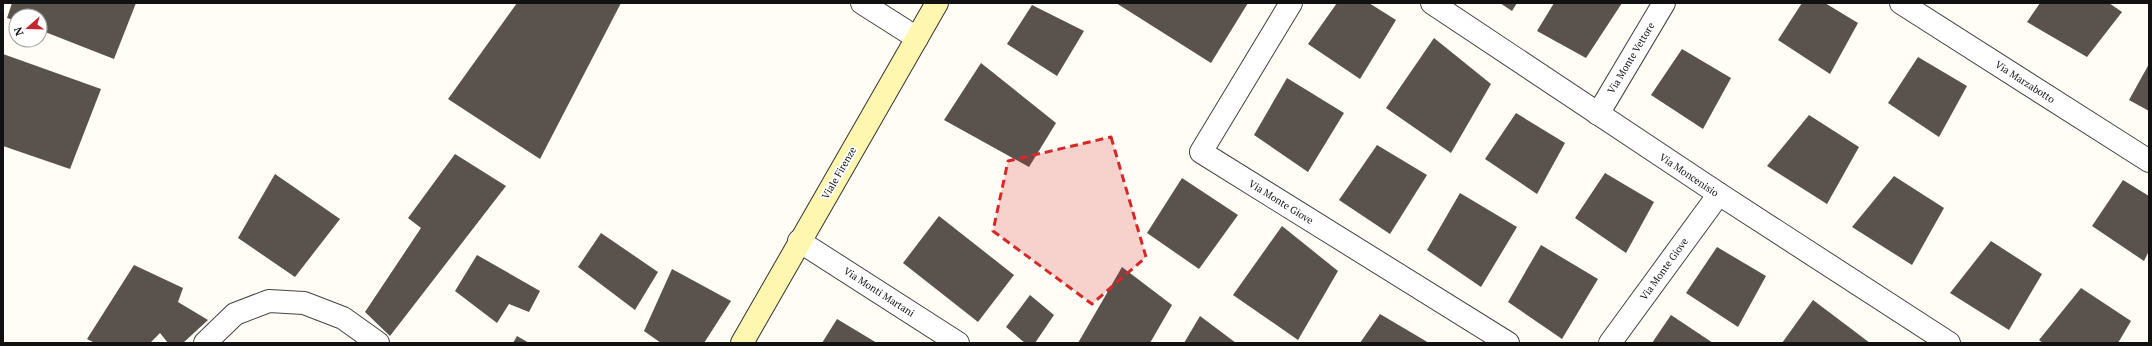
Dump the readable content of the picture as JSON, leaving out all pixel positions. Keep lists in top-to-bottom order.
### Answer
{
  "streets": {
    "main road": ["Viale Firenze"],
    "street": [
      "Via Monte Vettore",
      "Via Marzabotto",
      "Via Moncenisio",
      "Via Monte Giove",
      "Via Monti Martani"
    ]
  },
  "crossings": [
    ["Via Monte Vettore", "Via Moncenisio"],
    ["Viale Firenze", "Via Monti Martani"],
    ["Via Moncenisio", "Via Monte Giove"]
  ],
  "north": "left"
}
